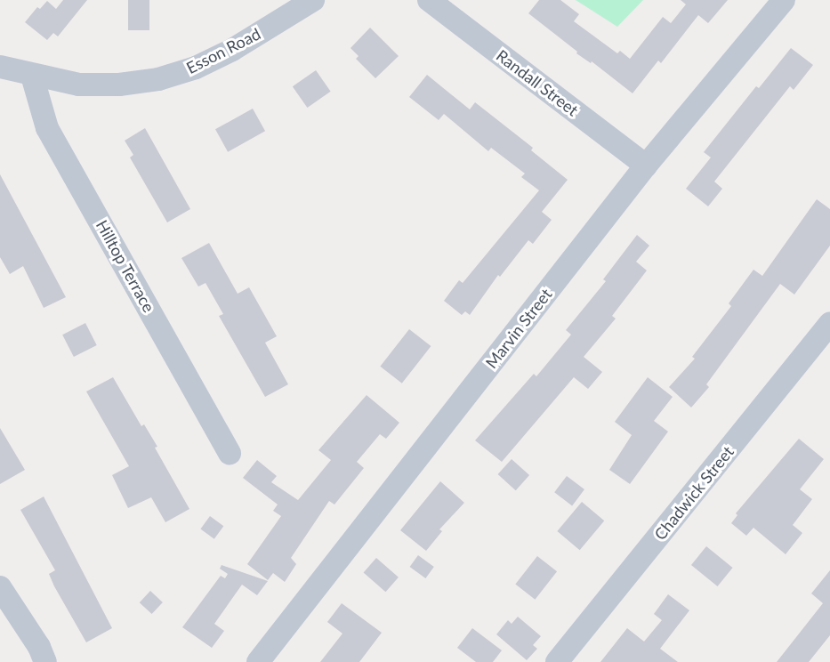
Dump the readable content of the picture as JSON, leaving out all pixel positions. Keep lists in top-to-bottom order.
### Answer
{
  "streets": {
    "street": [
      "Esson Road",
      "Randall Street",
      "Hilltop Terrace",
      "Marvin Street",
      "Chadwick Street"
    ]
  },
  "crossings": [
    ["Esson Road", "Hilltop Terrace"],
    ["Randall Street", "Marvin Street"]
  ]
}
